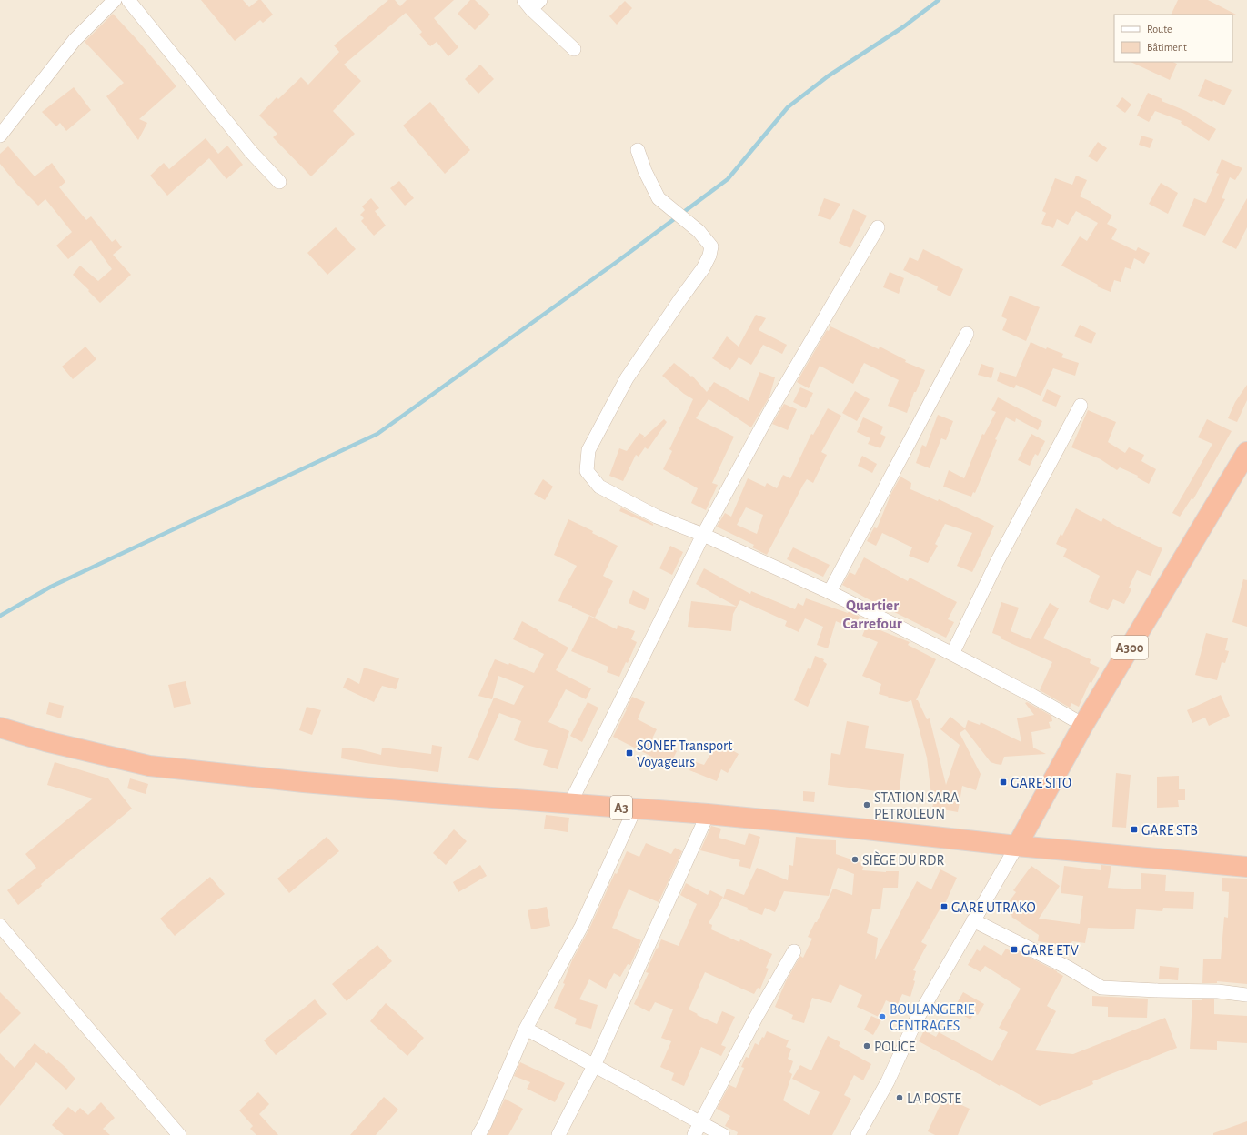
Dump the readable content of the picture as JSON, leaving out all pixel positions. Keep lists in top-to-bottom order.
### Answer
{
  "streets": {
    "highway": ["A300", "A3"]
  },
  "crossings": [
    ["A300", "A3"]
  ],
  "districts": ["Quartier Carrefour"],
  "places": {
    "transit": [
      "SONEF Transport Voyageurs",
      "GARE SITO",
      "GARE STB",
      "GARE UTRAKO",
      "GARE ETV"
    ],
    "other": [
      "STATION SARA PETROLEUN",
      "SIÈGE DU RDR",
      "BOULANGERIE CENTRAGES",
      "POLICE",
      "LA POSTE"
    ]
  },
  "legend": ["Route", "Bâtiment"]
}
